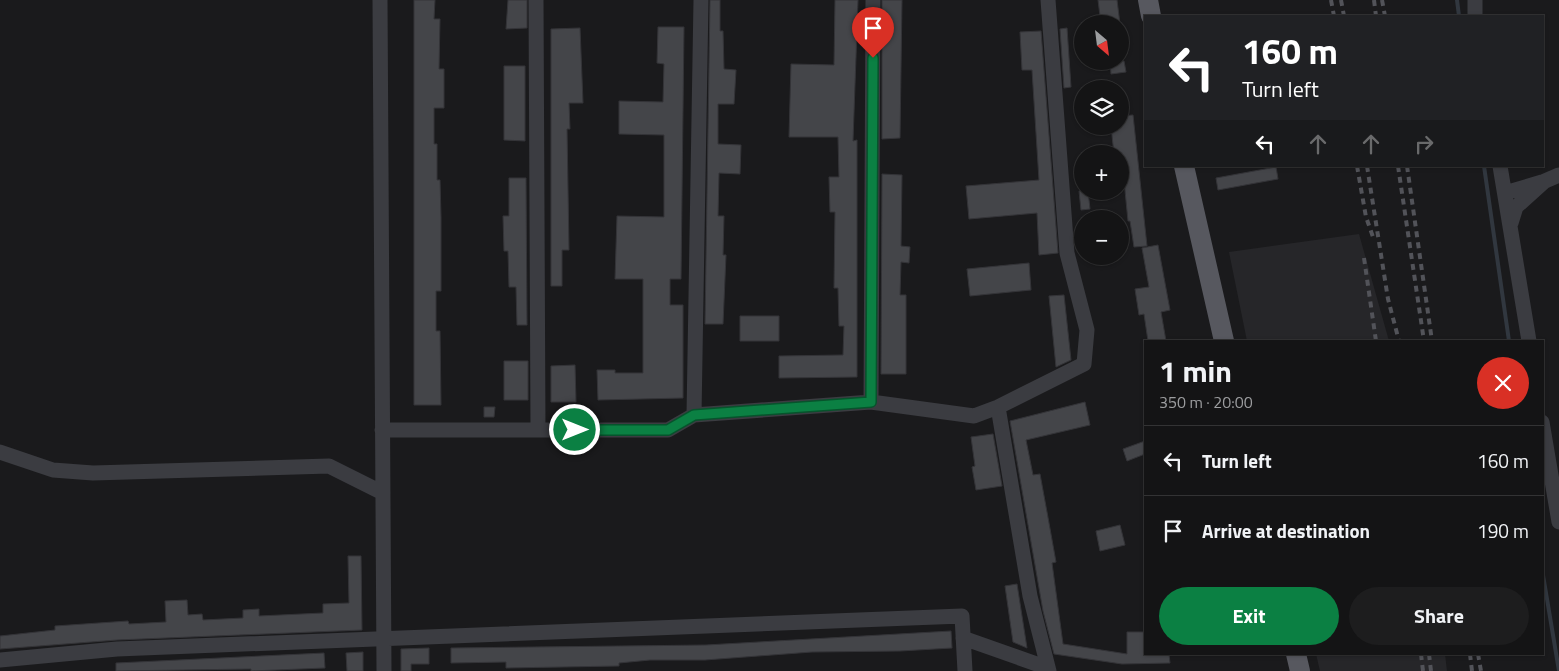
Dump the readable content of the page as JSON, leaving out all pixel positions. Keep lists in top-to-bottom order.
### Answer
{
  "north": "bottom right",
  "page": {
    "map_buttons": ["+", "−"],
    "turn": ["160 m", "Turn left"],
    "heading": ["1 min", "350 m · 20:00"],
    "list": [
      {
        "name": "Turn left",
        "value": "160 m"
      },
      {
        "name": "Arrive at destination",
        "value": "190 m"
      }
    ],
    "buttons": ["Exit", "Share"]
  }
}
